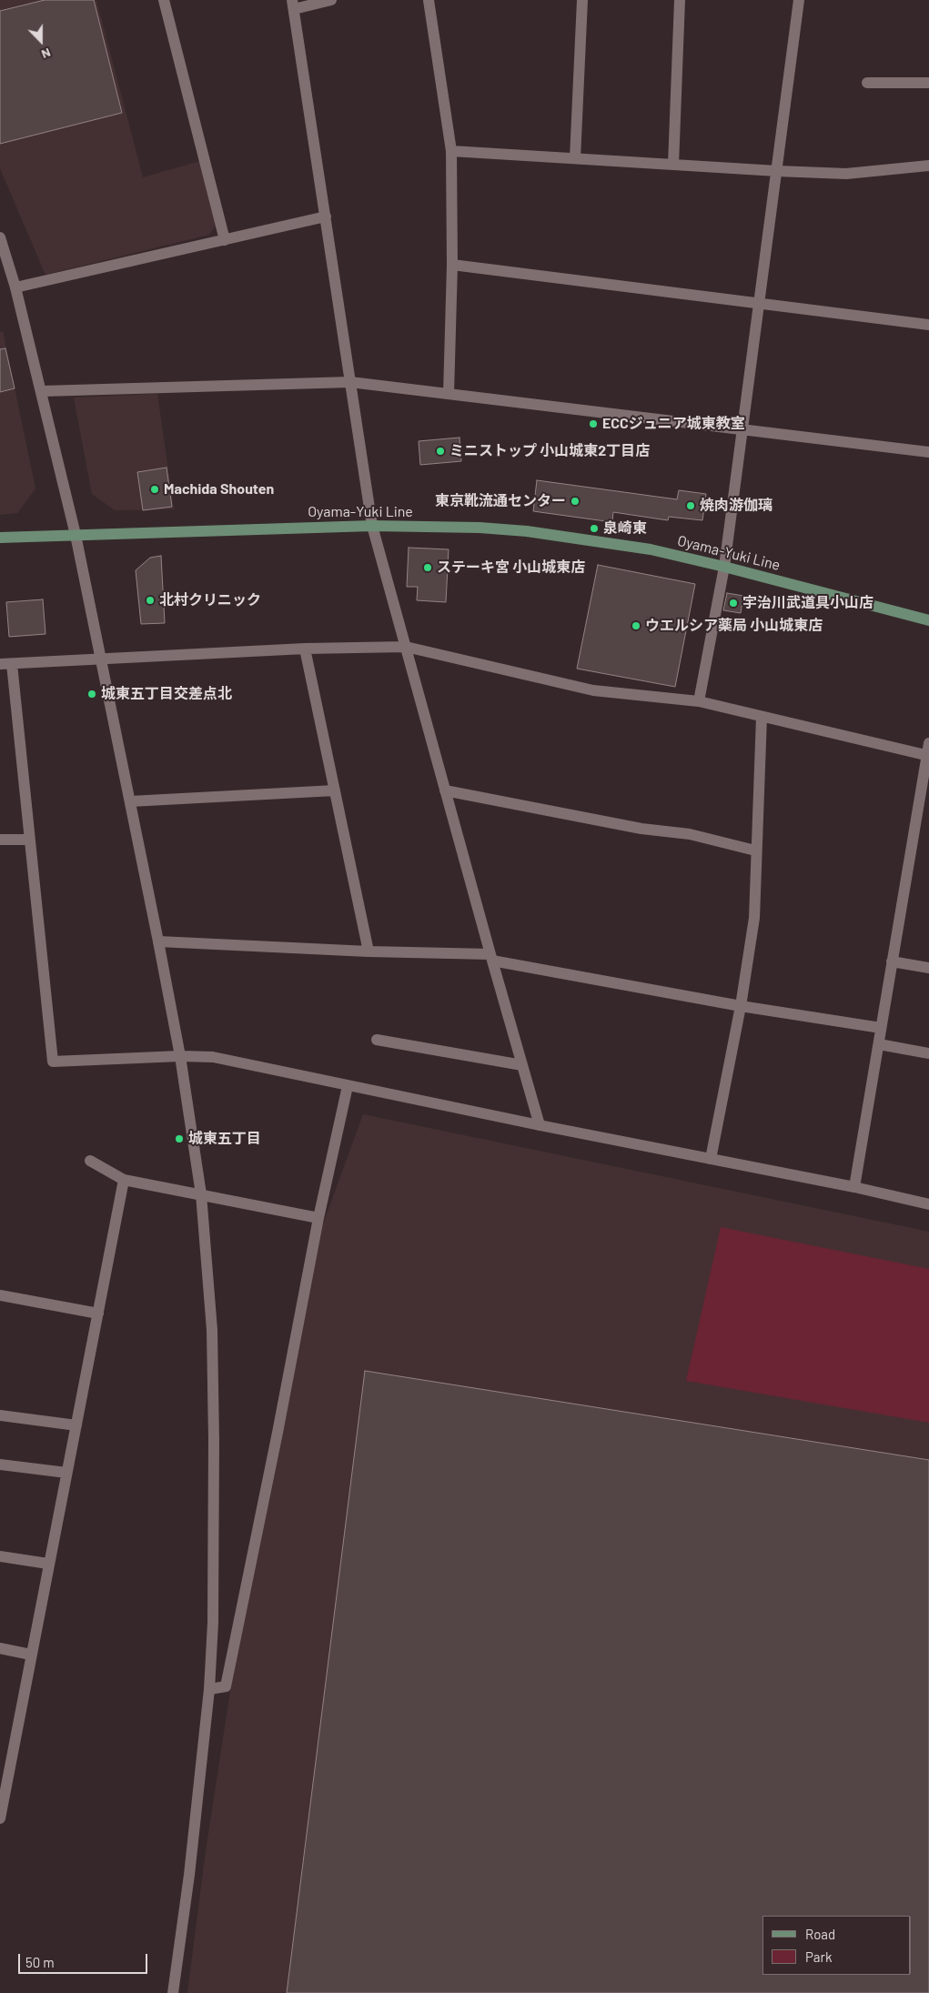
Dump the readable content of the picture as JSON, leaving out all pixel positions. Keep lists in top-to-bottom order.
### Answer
{
  "streets": {
    "main road": ["Oyama-Yuki Line"]
  },
  "places": [
    "ECCジュニア城東教室",
    "ミニストップ 小山城東2丁目店",
    "Machida Shouten",
    "東京靴流通センター",
    "焼肉游伽璃",
    "泉崎東",
    "ステーキ宮 小山城東店",
    "北村クリニック",
    "宇治川武道具小山店",
    "ウエルシア薬局 小山城東店",
    "城東五丁目交差点北",
    "城東五丁目"
  ],
  "legend": ["Road", "Park"],
  "scale_bar": "50 m",
  "north": "bottom"
}
